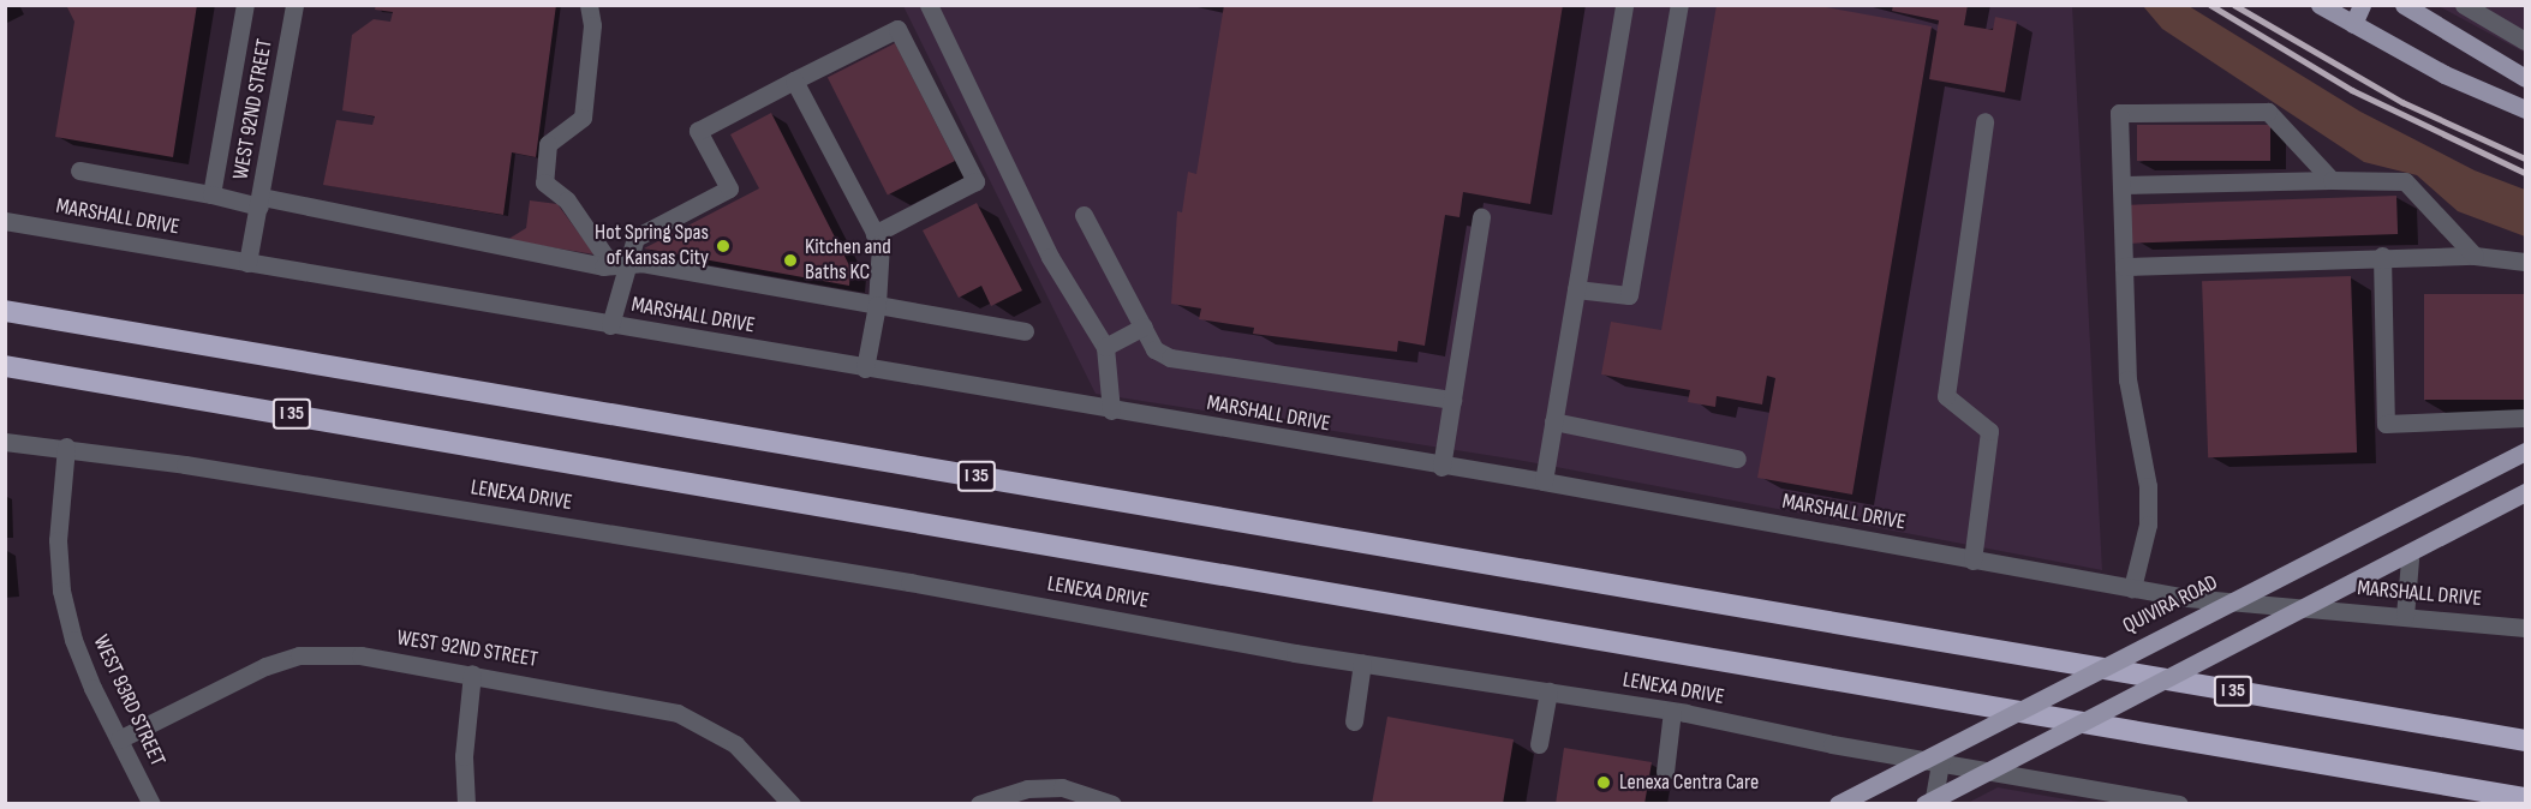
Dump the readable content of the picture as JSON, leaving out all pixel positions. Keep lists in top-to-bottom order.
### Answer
{
  "streets": {
    "highway": ["I 35"],
    "main road": ["QUIVIRA ROAD"],
    "street": [
      "WEST 92ND STREET",
      "MARSHALL DRIVE",
      "LENEXA DRIVE",
      "WEST 93RD STREET"
    ]
  },
  "crossings": [
    ["WEST 92ND STREET", "MARSHALL DRIVE"],
    ["WEST 92ND STREET", "WEST 93RD STREET"],
    ["LENEXA DRIVE", "WEST 93RD STREET"]
  ],
  "places": ["Hot Spring Spas of Kansas City", "Kitchen and Baths KC", "Lenexa Centra Care"]
}
